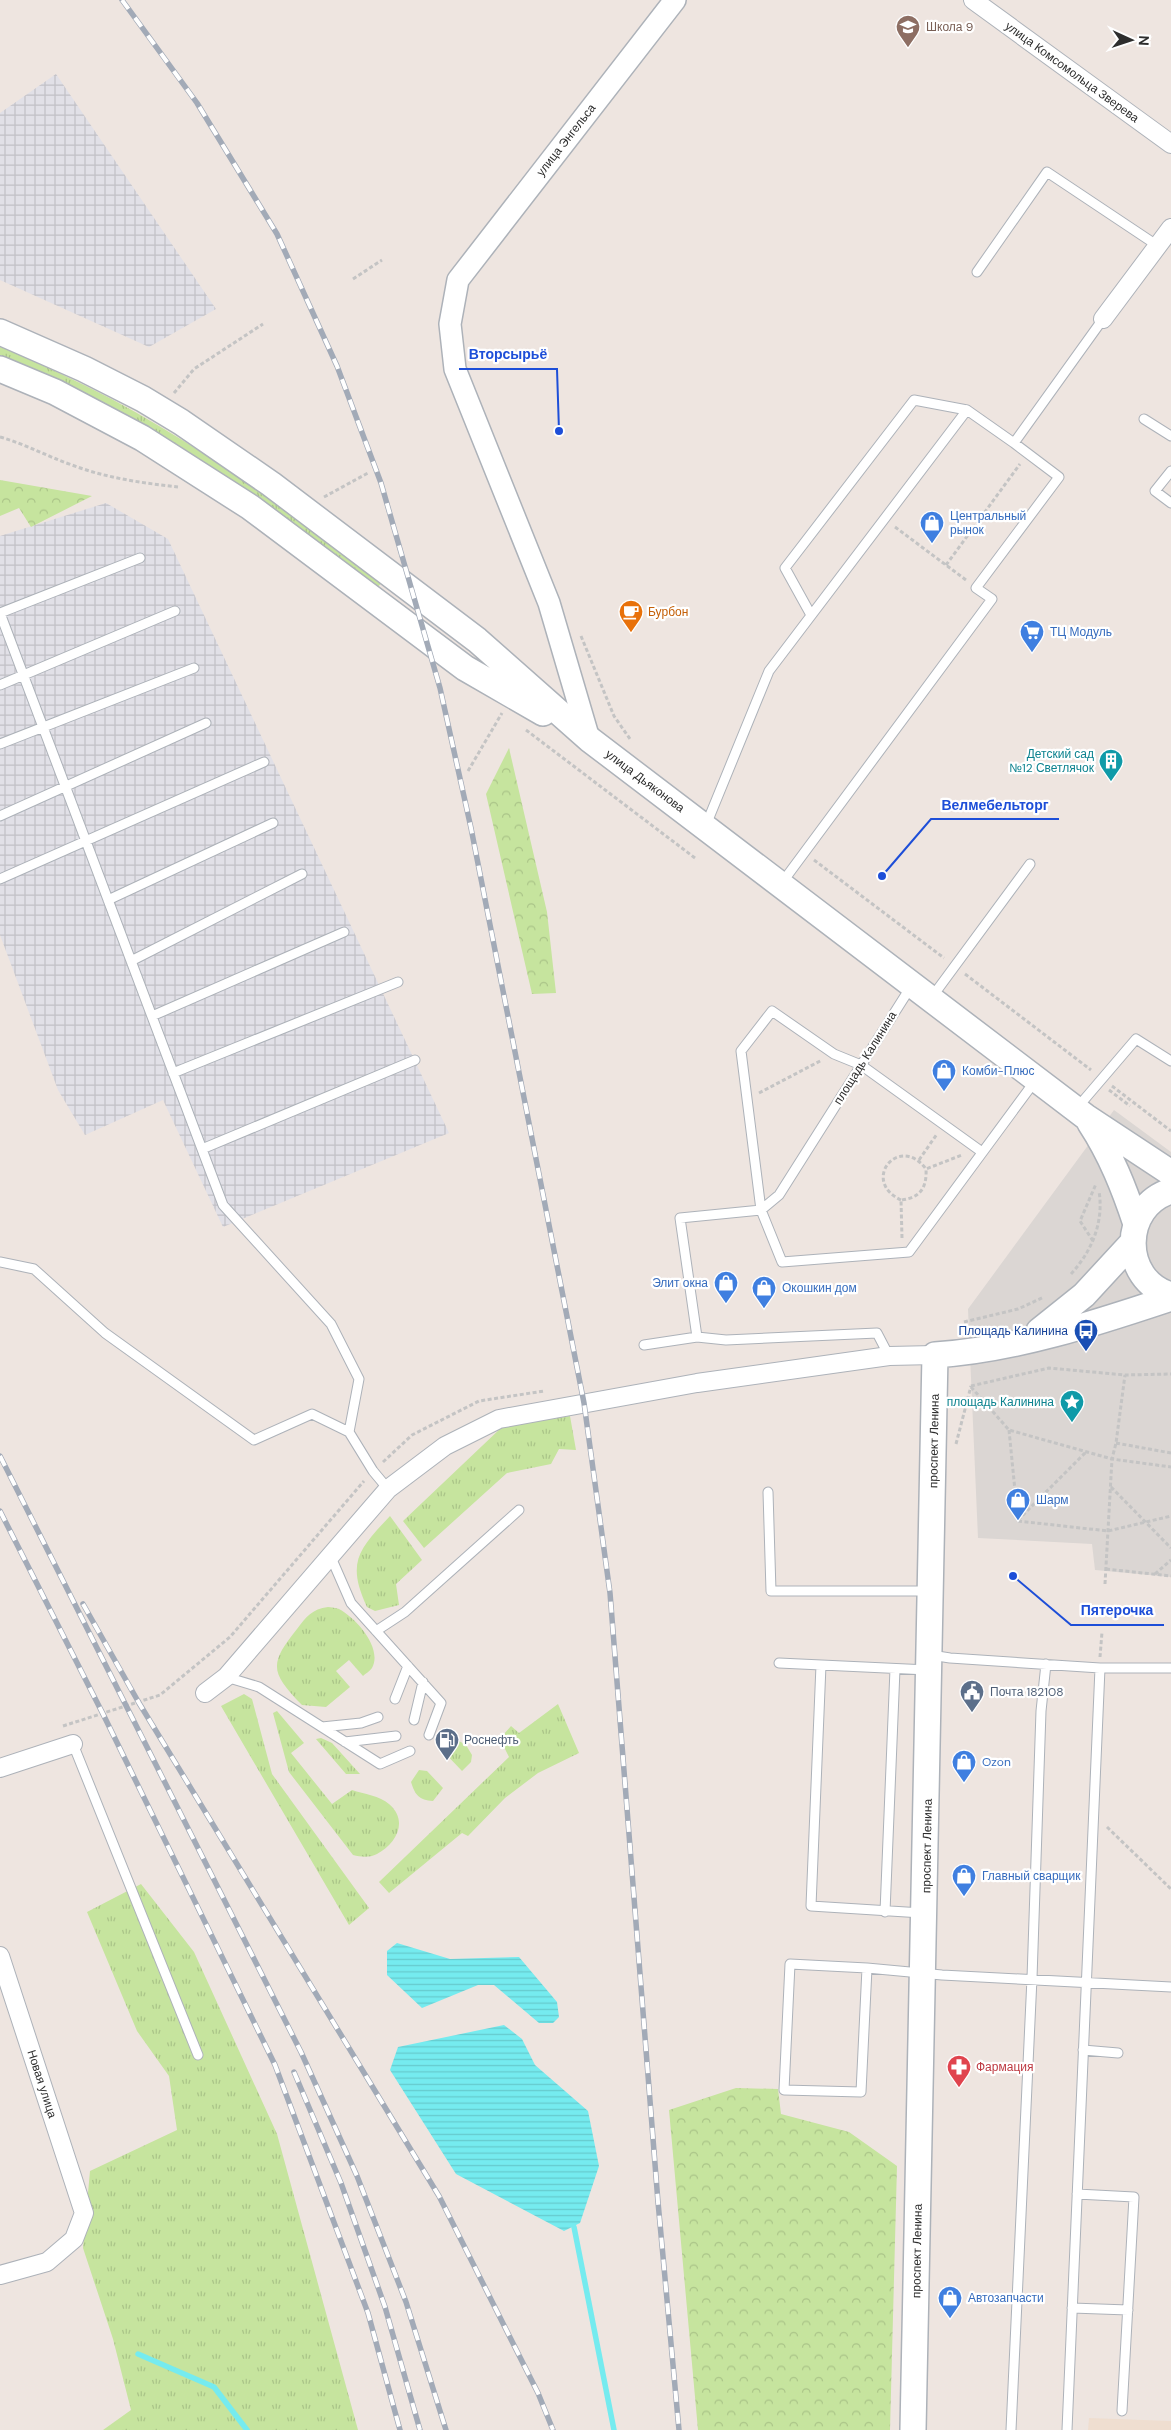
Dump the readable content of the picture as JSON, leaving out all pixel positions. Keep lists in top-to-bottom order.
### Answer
{
  "streets": {
    "main road": ["улица Дьяконова", "проспект Ленина"],
    "street": ["улица Комсомольца Зверева", "улица Энгельса", "Новая улица"],
    "lane": ["площадь Калинина"]
  },
  "crossings": [
    ["улица Энгельса", "улица Дьяконова"],
    ["улица Дьяконова", "площадь Калинина"]
  ],
  "places": {
    "school or university": ["Школа 9"],
    "other": ["Вторсырьё", "Велмебельторг", "Пятерочка"],
    "shop": [
      "Центральный рынок",
      "Комби-Плюс",
      "Элит окна",
      "Окошкин дом",
      "Шарм",
      "Ozon",
      "Главный сварщик",
      "Автозапчасти"
    ],
    "cafe": ["Бурбон"],
    "supermarket": ["ТЦ Модуль"],
    "building": ["Детский сад №12 Светлячок"],
    "bus stop": ["Площадь Калинина"],
    "place": ["площадь Калинина"],
    "public building": ["Почта 182108"],
    "fuel station": ["Роснефть"],
    "pharmacy": ["Фармация"]
  },
  "north": "right"
}
